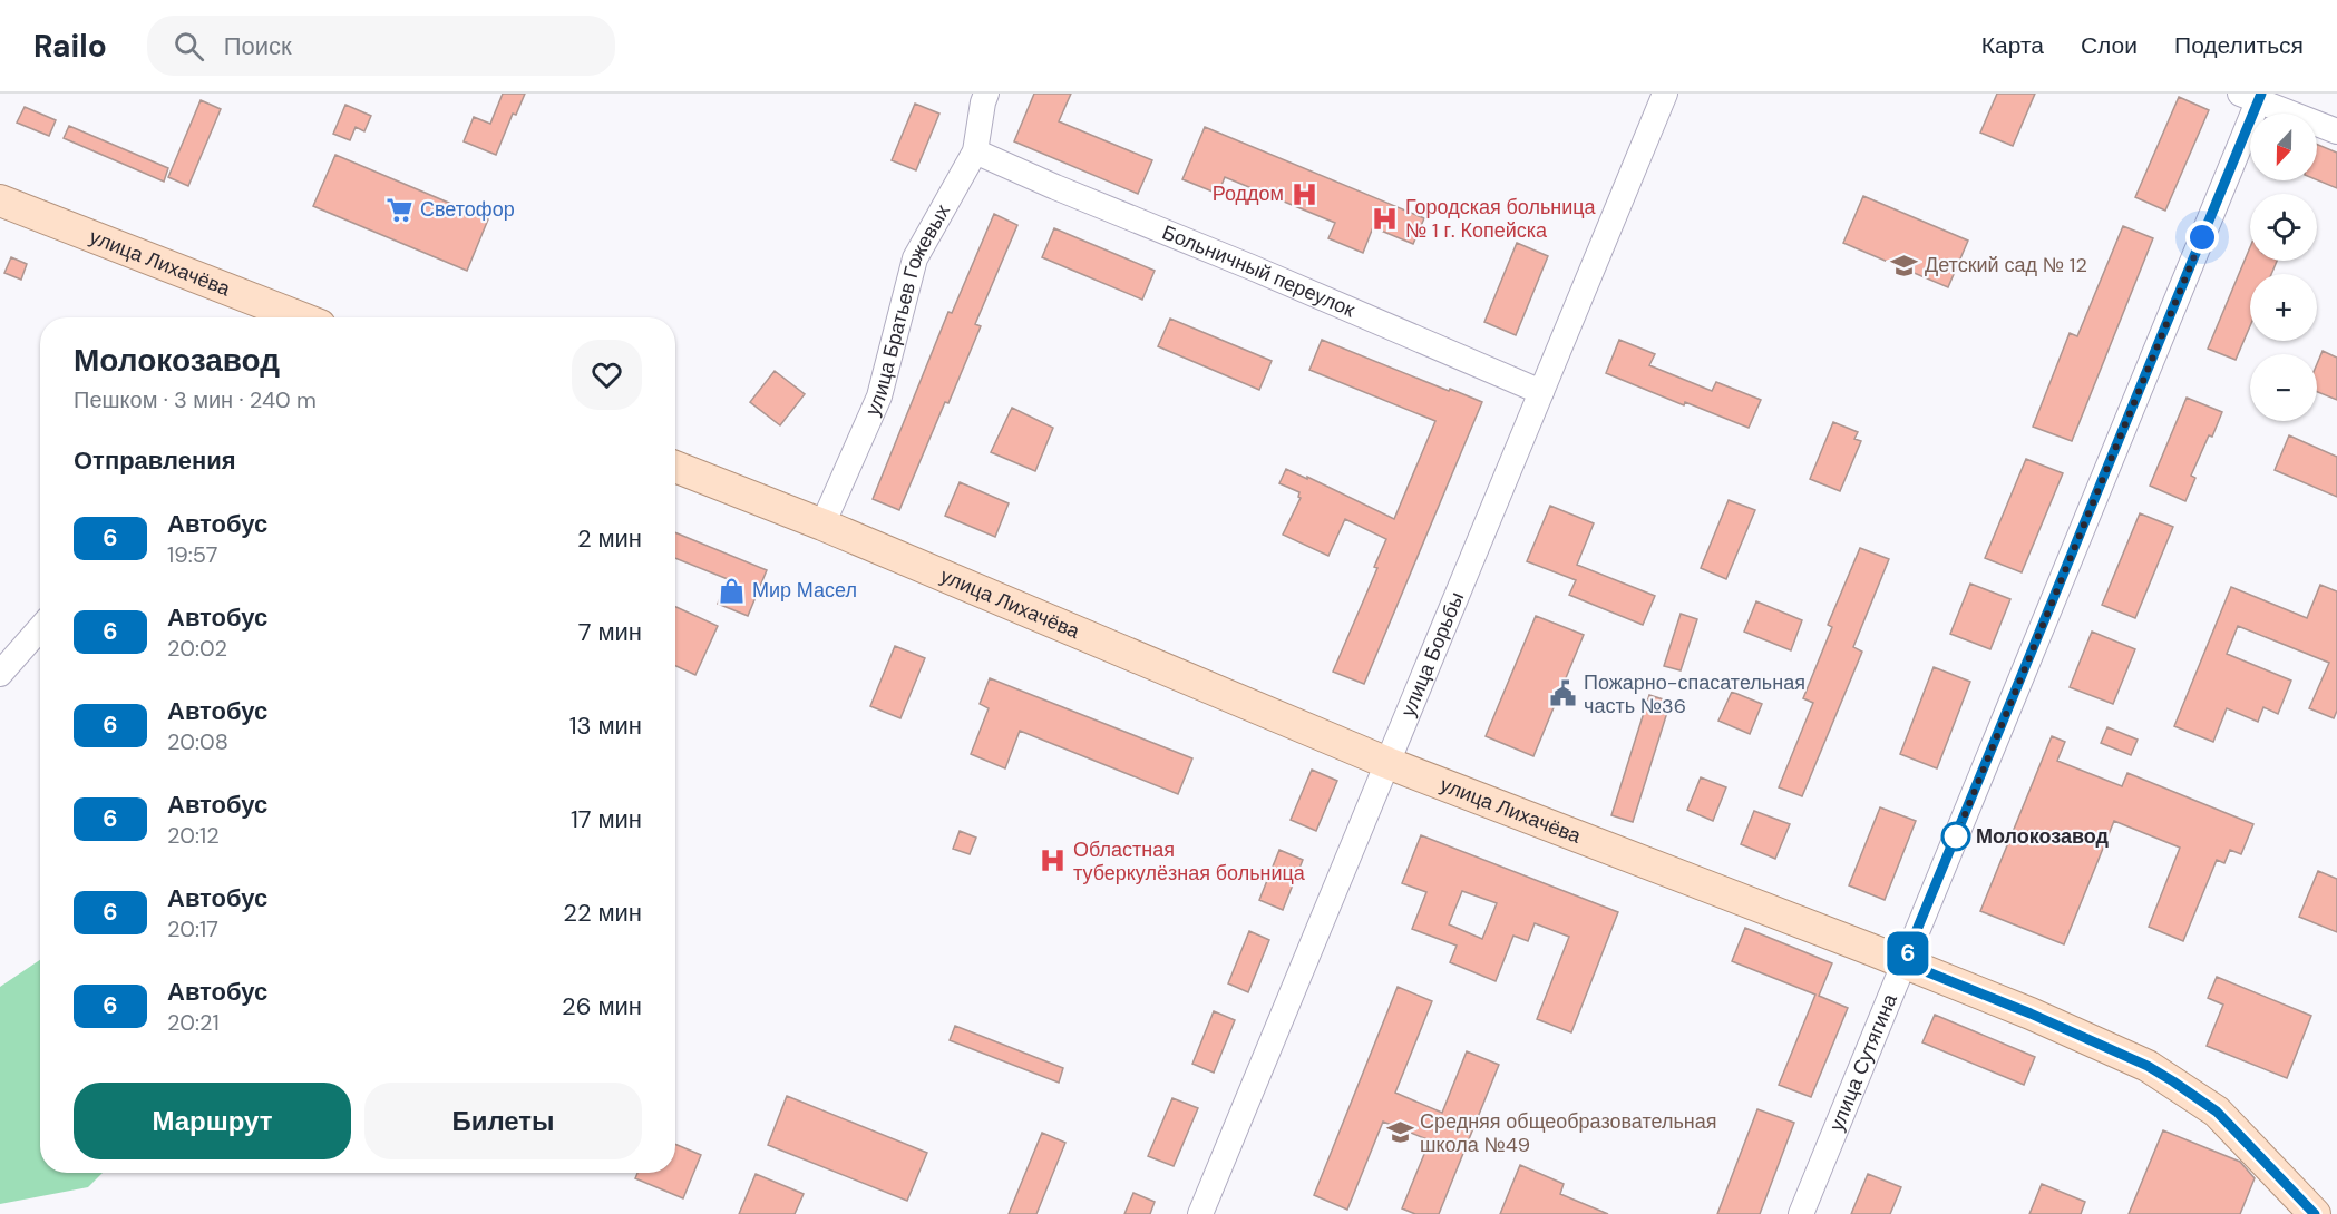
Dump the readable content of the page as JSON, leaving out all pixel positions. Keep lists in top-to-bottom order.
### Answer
{
  "streets": {
    "main road": ["улица Лихачёва"],
    "street": [
      "Больничный переулок",
      "улица Братьев Гожевых",
      "улица Борьбы",
      "улица Сутягина"
    ]
  },
  "crossings": [
    ["улица Лихачёва", "улица Братьев Гожевых"],
    ["улица Лихачёва", "улица Борьбы"],
    ["улица Лихачёва", "улица Сутягина"],
    ["Больничный переулок", "улица Братьев Гожевых"],
    ["Больничный переулок", "улица Борьбы"]
  ],
  "places": {
    "hospital": ["Роддом", "Городская больница № 1 г. Копейска", "Областная туберкулёзная больница"],
    "supermarket": ["Светофор"],
    "school or university": ["Детский сад № 12", "Средняя общеобразовательная школа №49"],
    "shop": ["Мир Масел"],
    "public building": ["Пожарно-спасательная часть №36"],
    "other": ["Молокозавод"]
  },
  "lines": ["bus line 6"],
  "north": "bottom",
  "page": {
    "header": "Railo",
    "search": "Поиск",
    "nav": ["Карта", "Слои", "Поделиться"],
    "on_map": "6",
    "map_buttons": ["+", "−"],
    "heading": [
      ["Молокозавод", "Пешком · 3 мин · 240 m"],
      "Отправления"
    ],
    "list": [
      {
        "mark": "6",
        "name": "Автобус",
        "note": "19:57",
        "value": "2 мин"
      },
      {
        "mark": "6",
        "name": "Автобус",
        "note": "20:02",
        "value": "7 мин"
      },
      {
        "mark": "6",
        "name": "Автобус",
        "note": "20:08",
        "value": "13 мин"
      },
      {
        "mark": "6",
        "name": "Автобус",
        "note": "20:12",
        "value": "17 мин"
      },
      {
        "mark": "6",
        "name": "Автобус",
        "note": "20:17",
        "value": "22 мин"
      },
      {
        "mark": "6",
        "name": "Автобус",
        "note": "20:21",
        "value": "26 мин"
      }
    ],
    "buttons": ["Маршрут", "Билеты"]
  }
}
